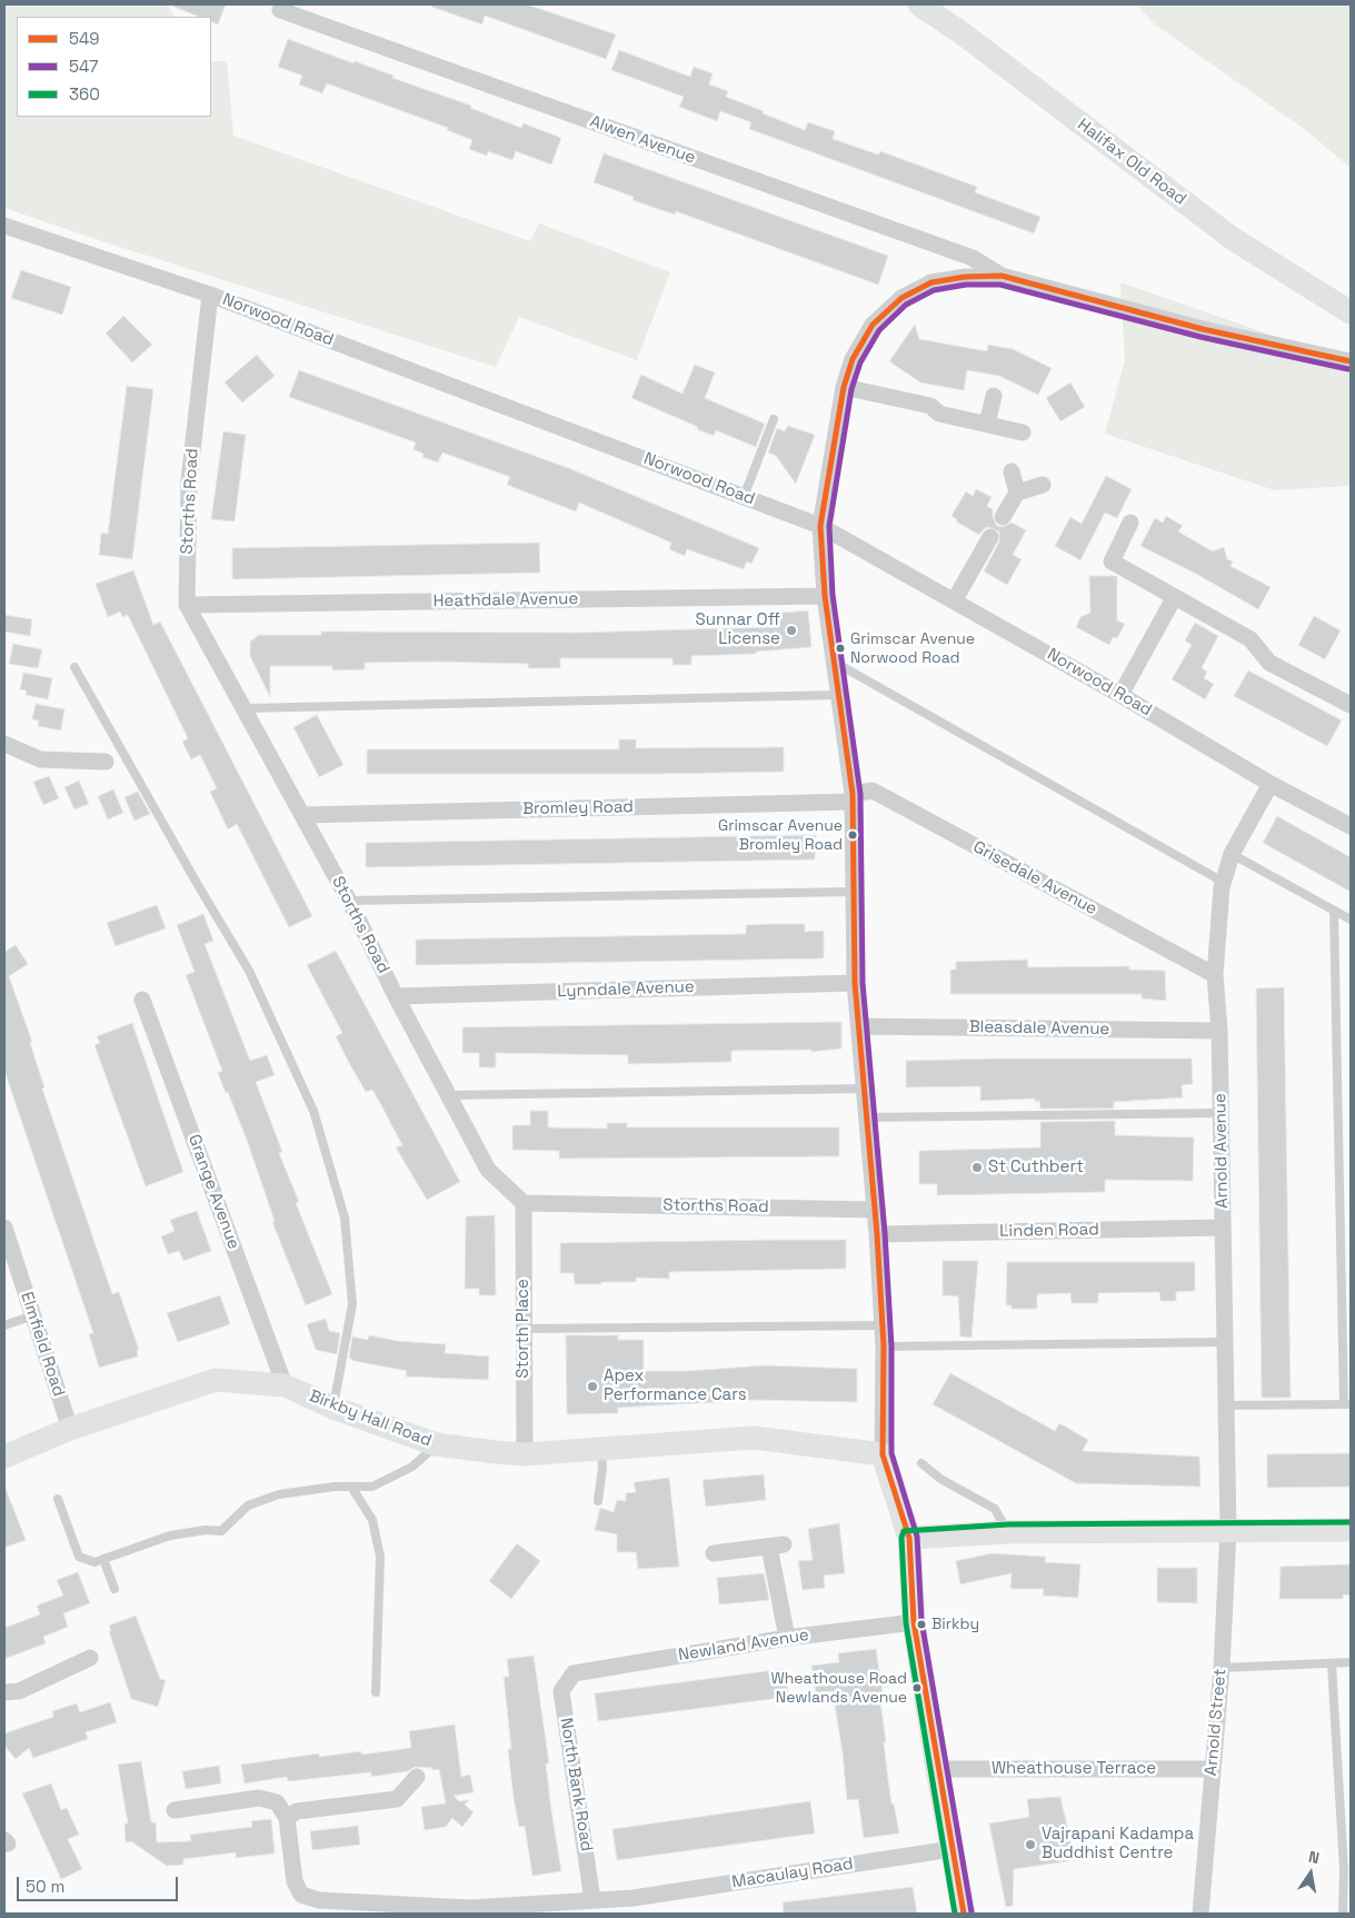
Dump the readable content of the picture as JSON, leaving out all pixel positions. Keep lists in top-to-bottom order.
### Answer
{
  "streets": {
    "street": [
      "Alwen Avenue",
      "Halifax Old Road",
      "Norwood Road",
      "Storths Road",
      "Heathdale Avenue",
      "Bromley Road",
      "Grisedale Avenue",
      "Lynndale Avenue",
      "Bleasdale Avenue",
      "Arnold Avenue",
      "Grange Avenue",
      "Linden Road",
      "Storth Place",
      "Elmfield Road",
      "Birkby Hall Road",
      "Newland Avenue",
      "Arnold Street",
      "Wheathouse Terrace",
      "North Bank Road",
      "Macaulay Road"
    ]
  },
  "crossings": [
    ["Norwood Road", "Storths Road"],
    ["Norwood Road", "Arnold Avenue"],
    ["Storths Road", "Heathdale Avenue"],
    ["Storths Road", "Bromley Road"],
    ["Storths Road", "Lynndale Avenue"],
    ["Storths Road", "Storth Place"],
    ["Bromley Road", "Grisedale Avenue"],
    ["Grisedale Avenue", "Arnold Avenue"],
    ["Bleasdale Avenue", "Arnold Avenue"],
    ["Arnold Avenue", "Linden Road"],
    ["Arnold Avenue", "Arnold Street"],
    ["Grange Avenue", "Birkby Hall Road"],
    ["Storth Place", "Birkby Hall Road"],
    ["Elmfield Road", "Birkby Hall Road"],
    ["Newland Avenue", "North Bank Road"],
    ["Arnold Street", "Wheathouse Terrace"],
    ["North Bank Road", "Macaulay Road"]
  ],
  "places": [
    "Sunnar Off License",
    "Grimscar Avenue Norwood Road",
    "Grimscar Avenue Bromley Road",
    "St Cuthbert",
    "Apex Performance Cars",
    "Birkby",
    "Wheathouse Road Newlands Avenue",
    "Vajrapani Kadampa Buddhist Centre"
  ],
  "lines": ["transit line 549", "transit line 547", "transit line 360"],
  "legend": ["549", "547", "360"],
  "scale_bar": "50 m",
  "north": "top"
}
